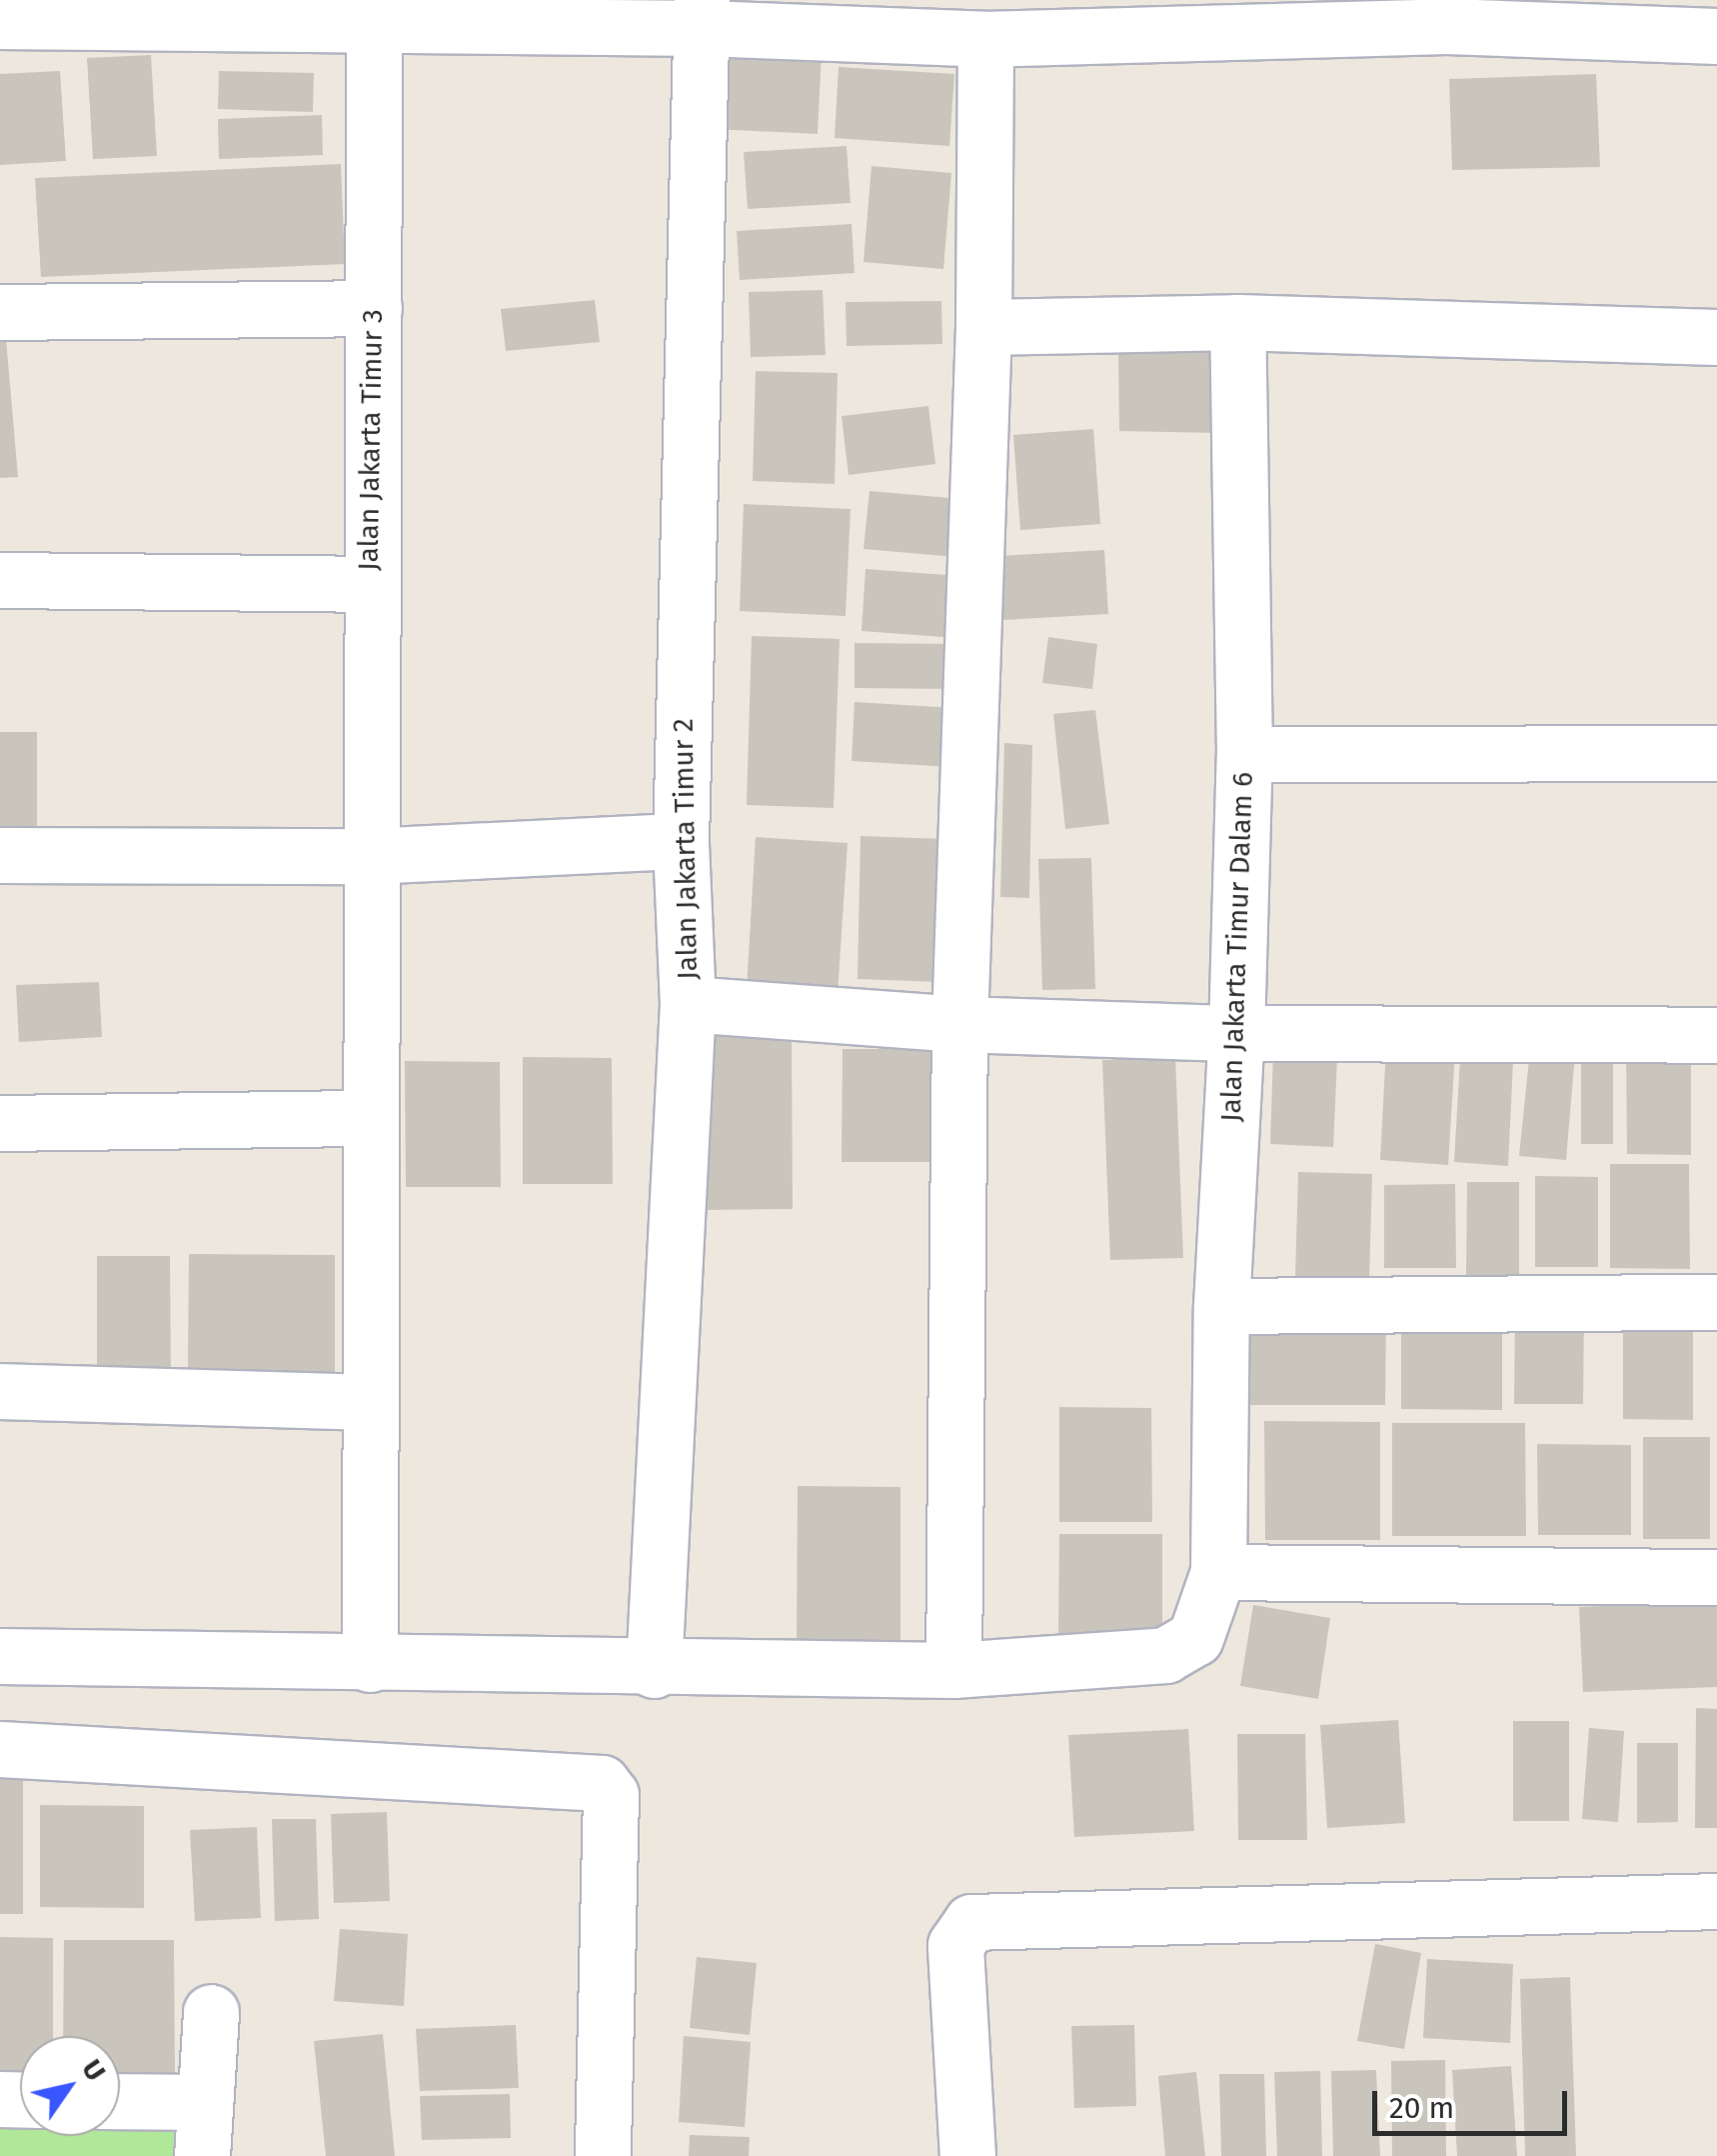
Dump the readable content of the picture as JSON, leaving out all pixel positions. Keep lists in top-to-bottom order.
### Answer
{
  "streets": {
    "street": ["Jalan Jakarta Timur 3", "Jalan Jakarta Timur 2", "Jalan Jakarta Timur Dalam 6"]
  },
  "crossings": [
    ["Jalan Jakarta Timur 3", "Jalan Jakarta Timur Dalam 6"],
    ["Jalan Jakarta Timur 2", "Jalan Jakarta Timur Dalam 6"]
  ],
  "scale_bar": "20 m",
  "north": "top right"
}
